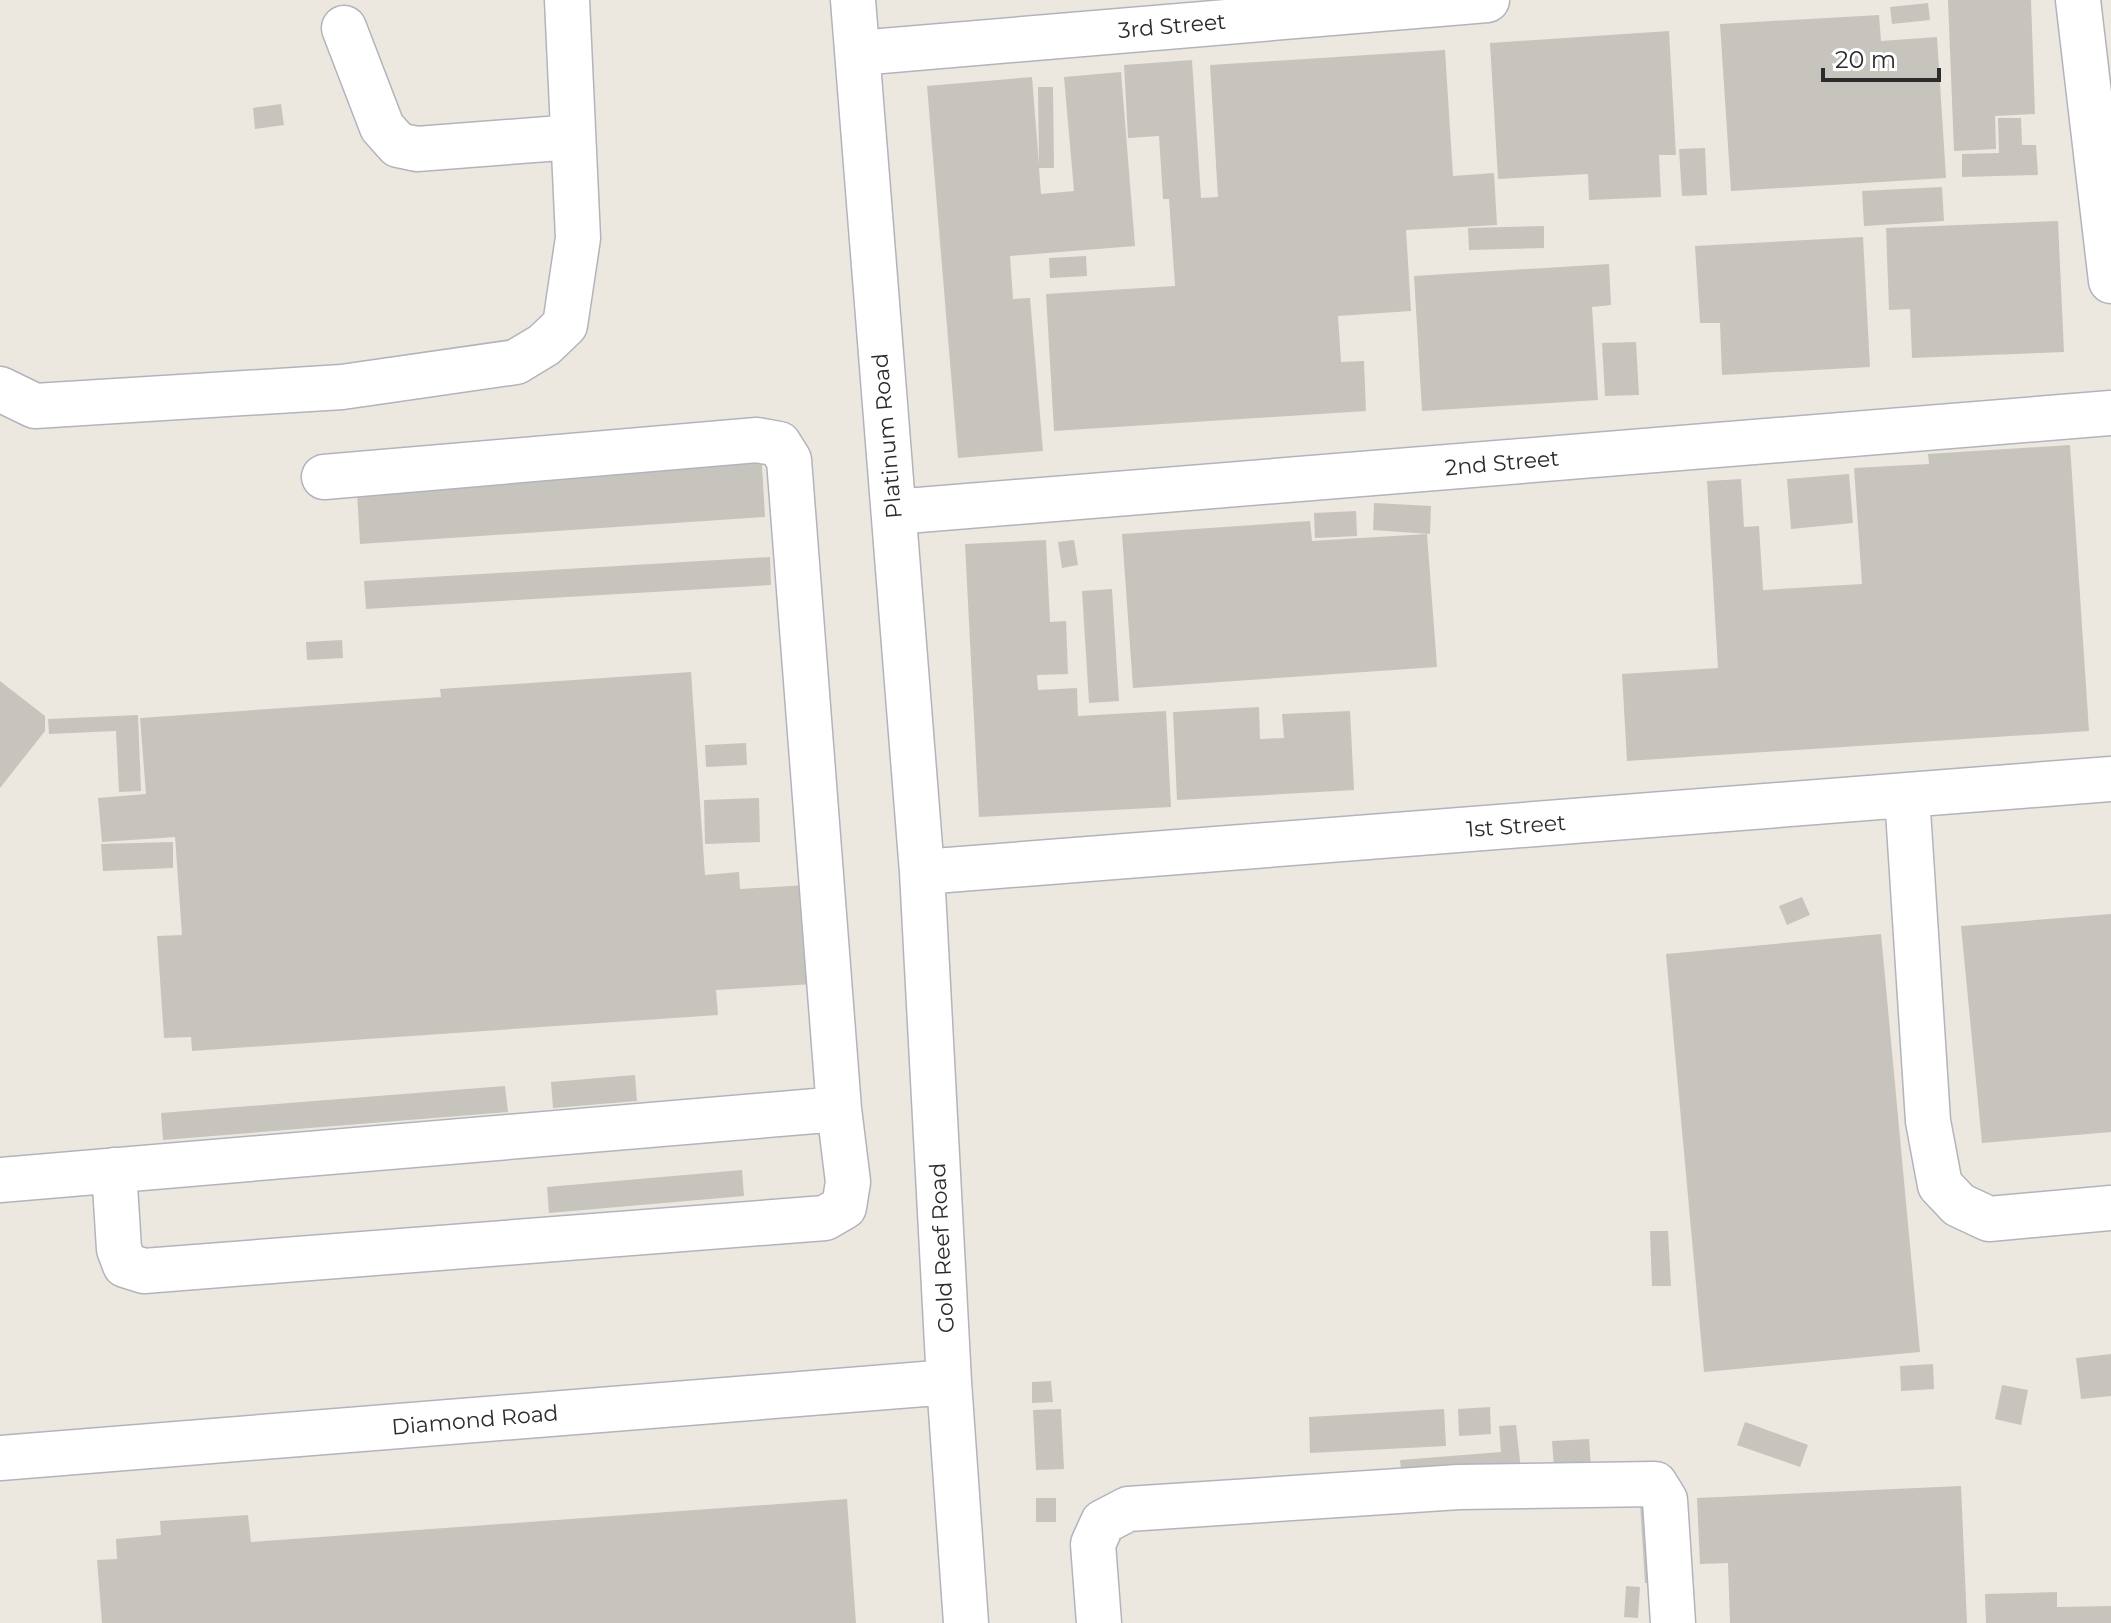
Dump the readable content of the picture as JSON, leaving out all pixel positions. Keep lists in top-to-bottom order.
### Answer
{
  "streets": {
    "street": [
      "3rd Street",
      "Platinum Road",
      "2nd Street",
      "1st Street",
      "Gold Reef Road",
      "Diamond Road"
    ]
  },
  "crossings": [
    ["3rd Street", "Platinum Road"],
    ["Platinum Road", "2nd Street"],
    ["Platinum Road", "1st Street"],
    ["Platinum Road", "Gold Reef Road"],
    ["1st Street", "Gold Reef Road"],
    ["Gold Reef Road", "Diamond Road"]
  ],
  "scale_bar": "20 m"
}
